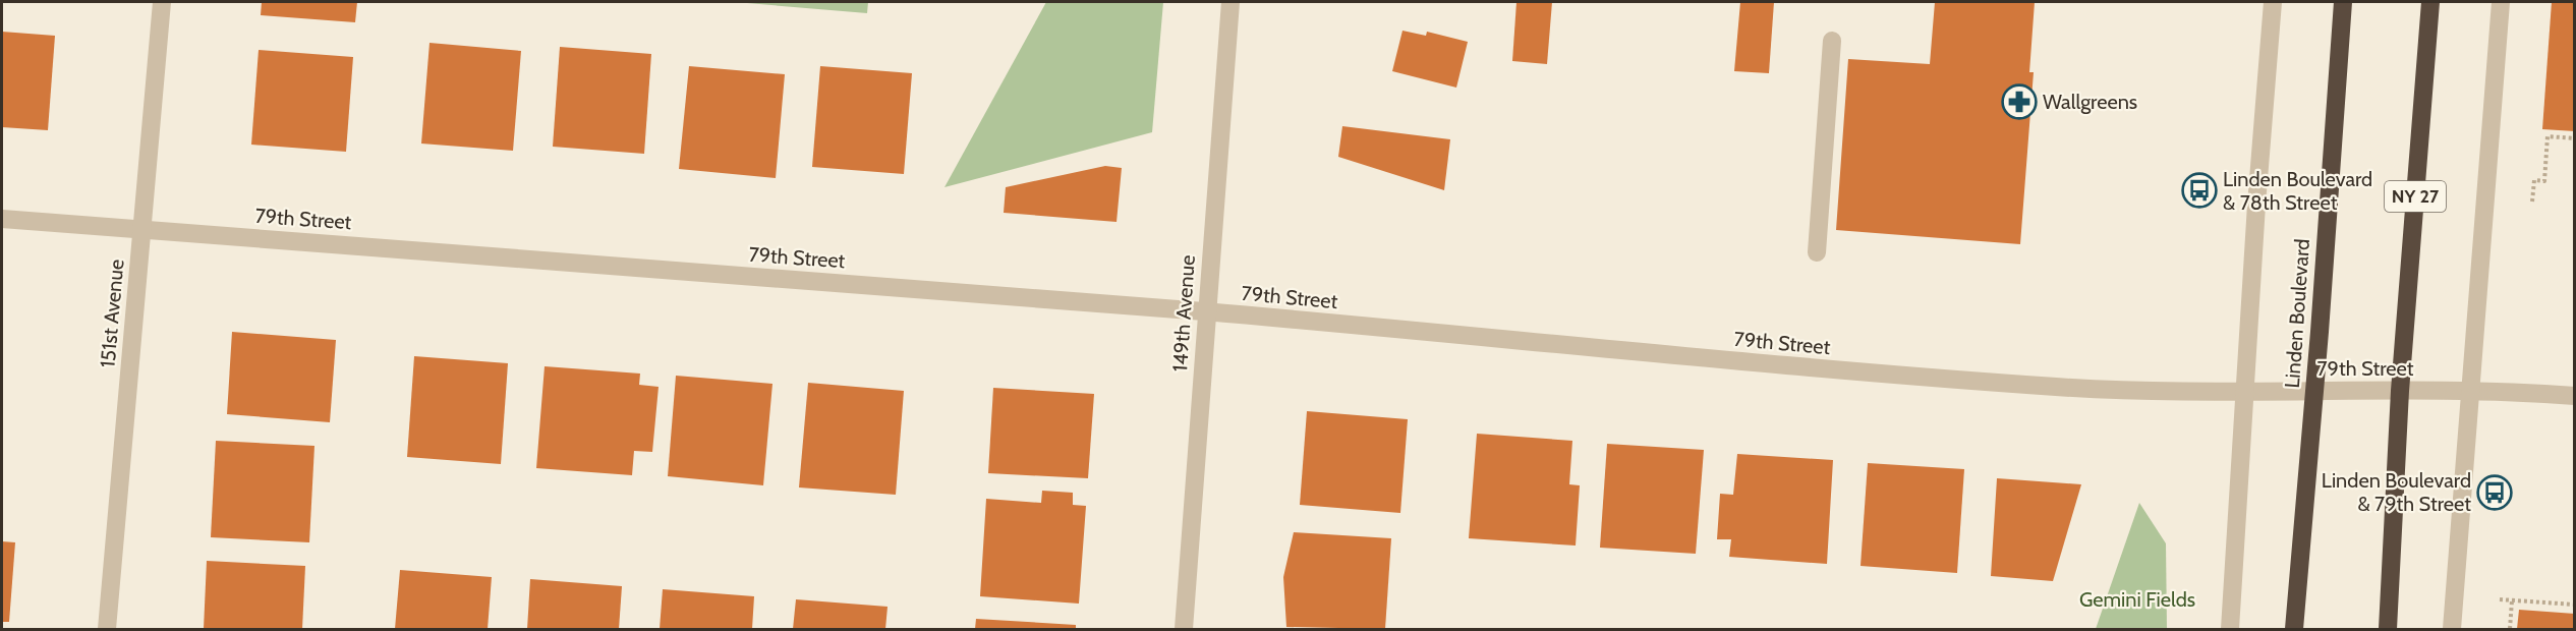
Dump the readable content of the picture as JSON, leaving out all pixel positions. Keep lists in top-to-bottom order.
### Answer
{
  "streets": {
    "highway": ["NY 27", "Linden Boulevard"],
    "street": ["79th Street", "151st Avenue", "149th Avenue"]
  },
  "crossings": [
    ["NY 27", "79th Street"],
    ["79th Street", "151st Avenue"],
    ["79th Street", "149th Avenue"],
    ["79th Street", "Linden Boulevard"]
  ],
  "parks": ["Gemini Fields"],
  "places": {
    "pharmacy": ["Wallgreens"],
    "bus stop": ["Linden Boulevard & 78th Street", "Linden Boulevard & 79th Street"]
  }
}
